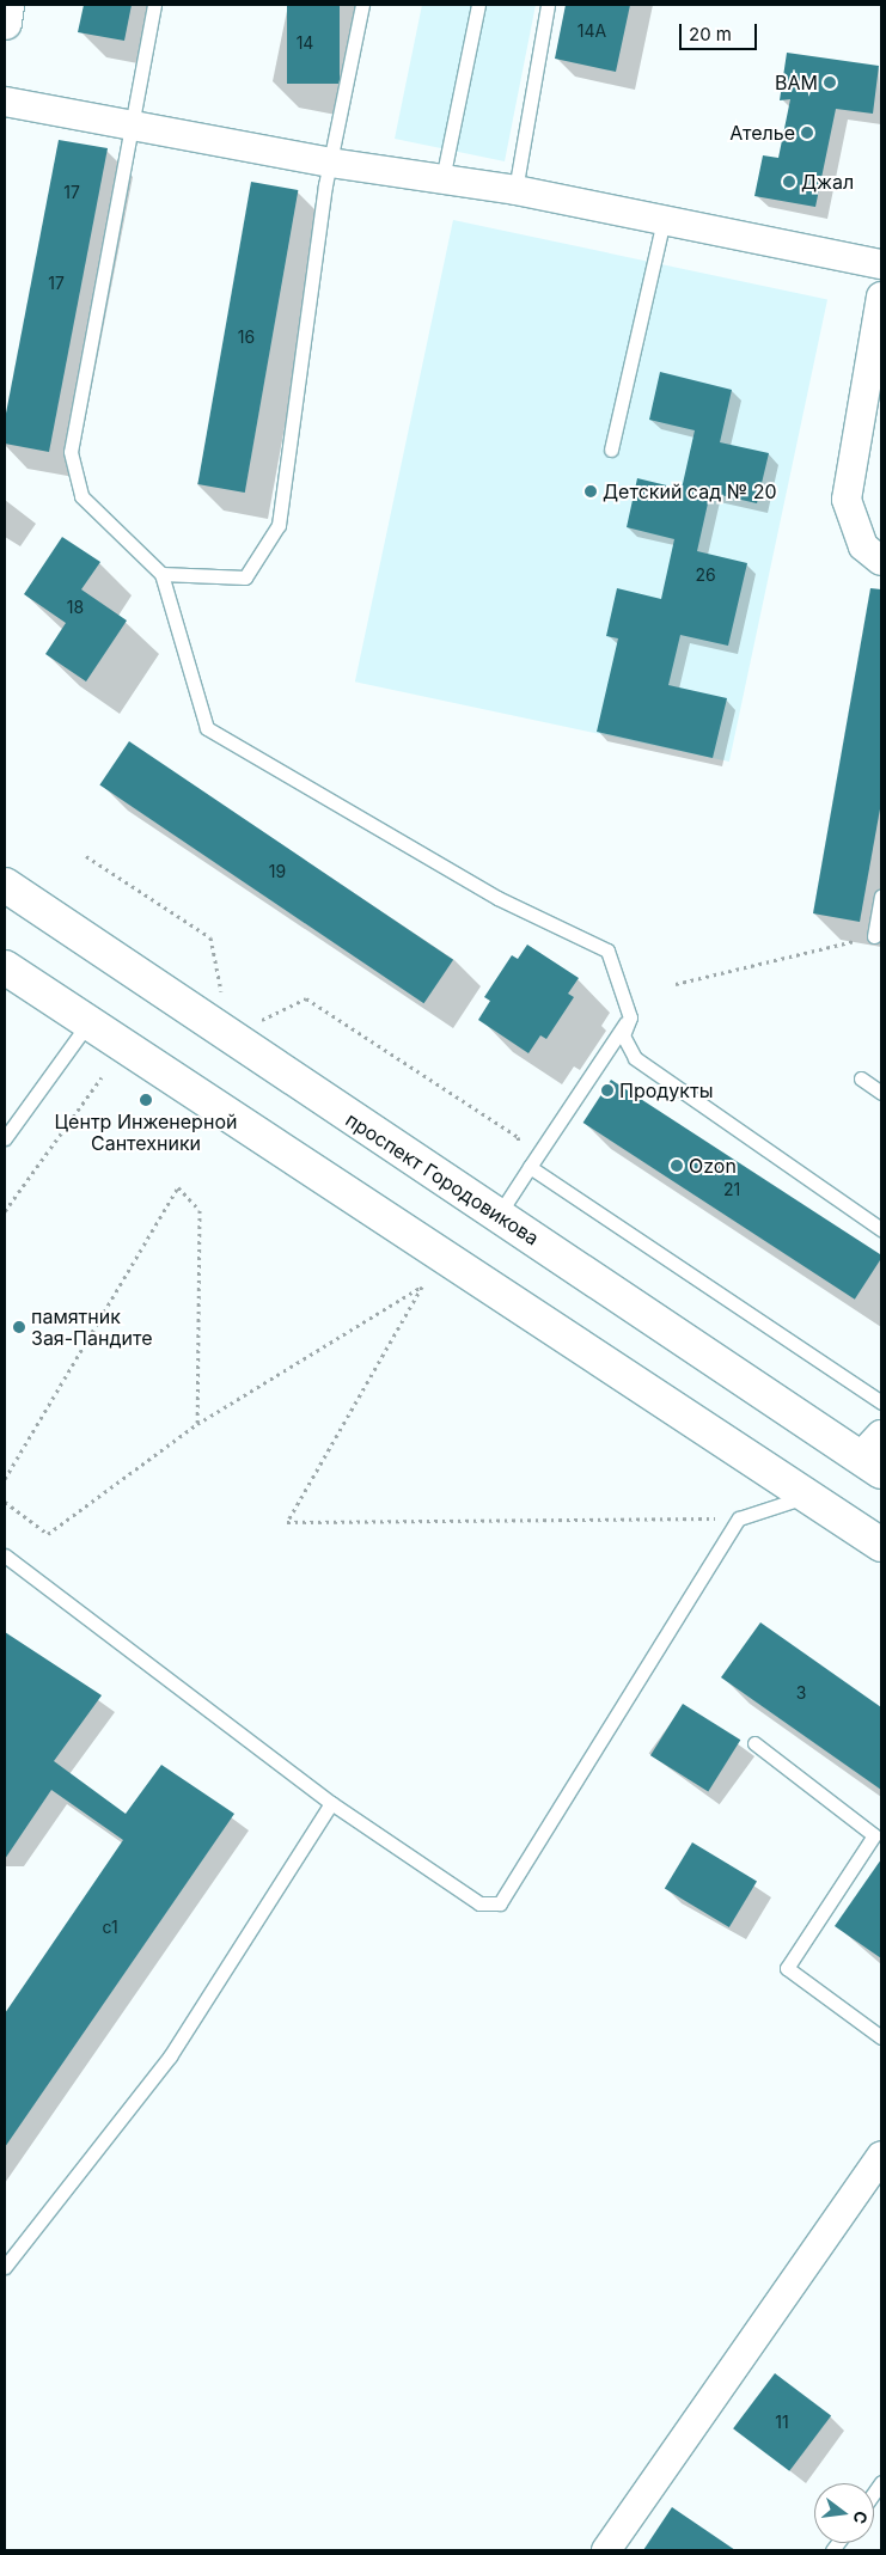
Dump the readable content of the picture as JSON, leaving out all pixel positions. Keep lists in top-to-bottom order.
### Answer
{
  "streets": {
    "street": ["проспект Городовикова"]
  },
  "places": [
    "ВАМ",
    "Ателье",
    "Джал",
    "Детский сад № 20",
    "Продукты",
    "Центр Инженерной Сантехники",
    "Ozon",
    "памятник Зая-Пандите"
  ],
  "house_numbers": [
    "14А",
    "14",
    "17",
    "17",
    "16",
    "26",
    "18",
    "19",
    "21",
    "3",
    "с1",
    "11"
  ],
  "scale_bar": "20 m",
  "north": "right"
}
